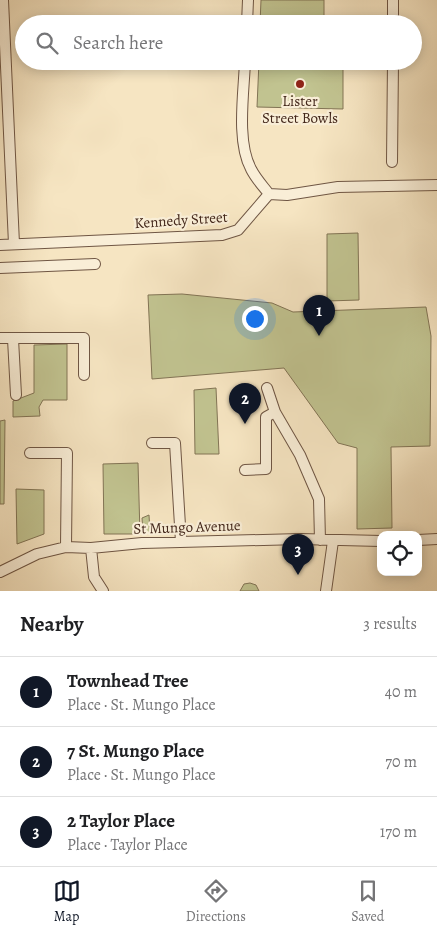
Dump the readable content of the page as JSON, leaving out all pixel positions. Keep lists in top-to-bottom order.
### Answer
{
  "streets": {
    "street": ["Kennedy Street", "St Mungo Avenue"]
  },
  "places": ["Lister Street Bowls"],
  "page": {
    "search": "Search here",
    "pins": ["1", "2", "3"],
    "heading": ["Nearby", "3 results"],
    "list": [
      {
        "mark": "1",
        "name": "Townhead Tree",
        "note": "Place · St. Mungo Place",
        "value": "40 m"
      },
      {
        "mark": "2",
        "name": "7 St. Mungo Place",
        "note": "Place · St. Mungo Place",
        "value": "70 m"
      },
      {
        "mark": "3",
        "name": "2 Taylor Place",
        "note": "Place · Taylor Place",
        "value": "170 m"
      }
    ],
    "nav": ["Map", "Directions", "Saved"]
  }
}
